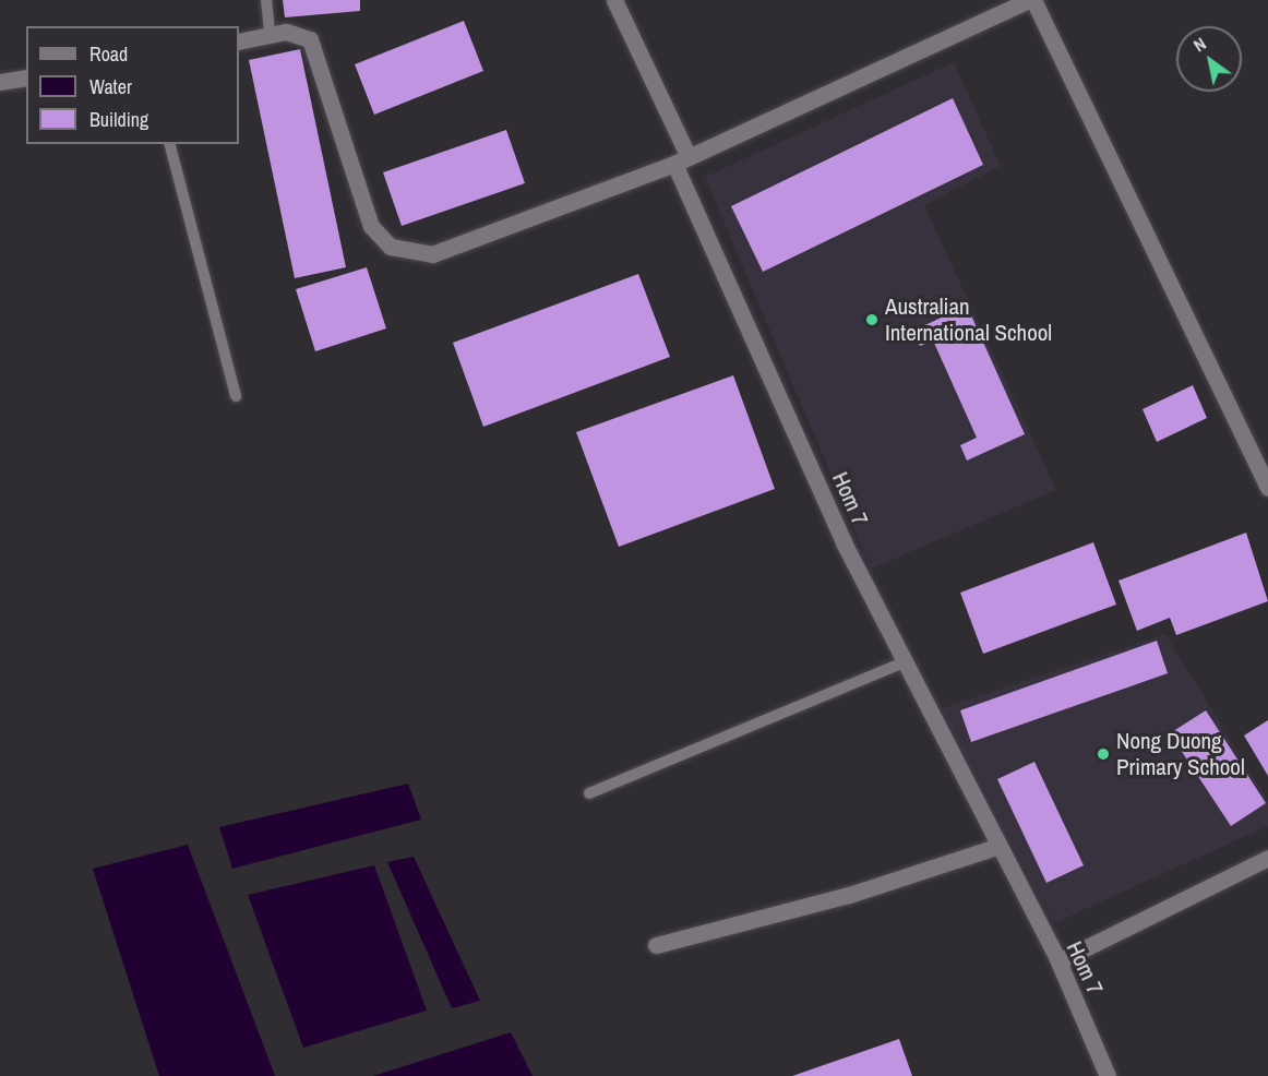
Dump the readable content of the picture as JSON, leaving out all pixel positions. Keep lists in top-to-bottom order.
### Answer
{
  "streets": {
    "street": ["Hom 7"]
  },
  "places": ["Australian International School", "Nong Duong Primary School"],
  "legend": ["Road", "Water", "Building"],
  "north": "top left"
}
